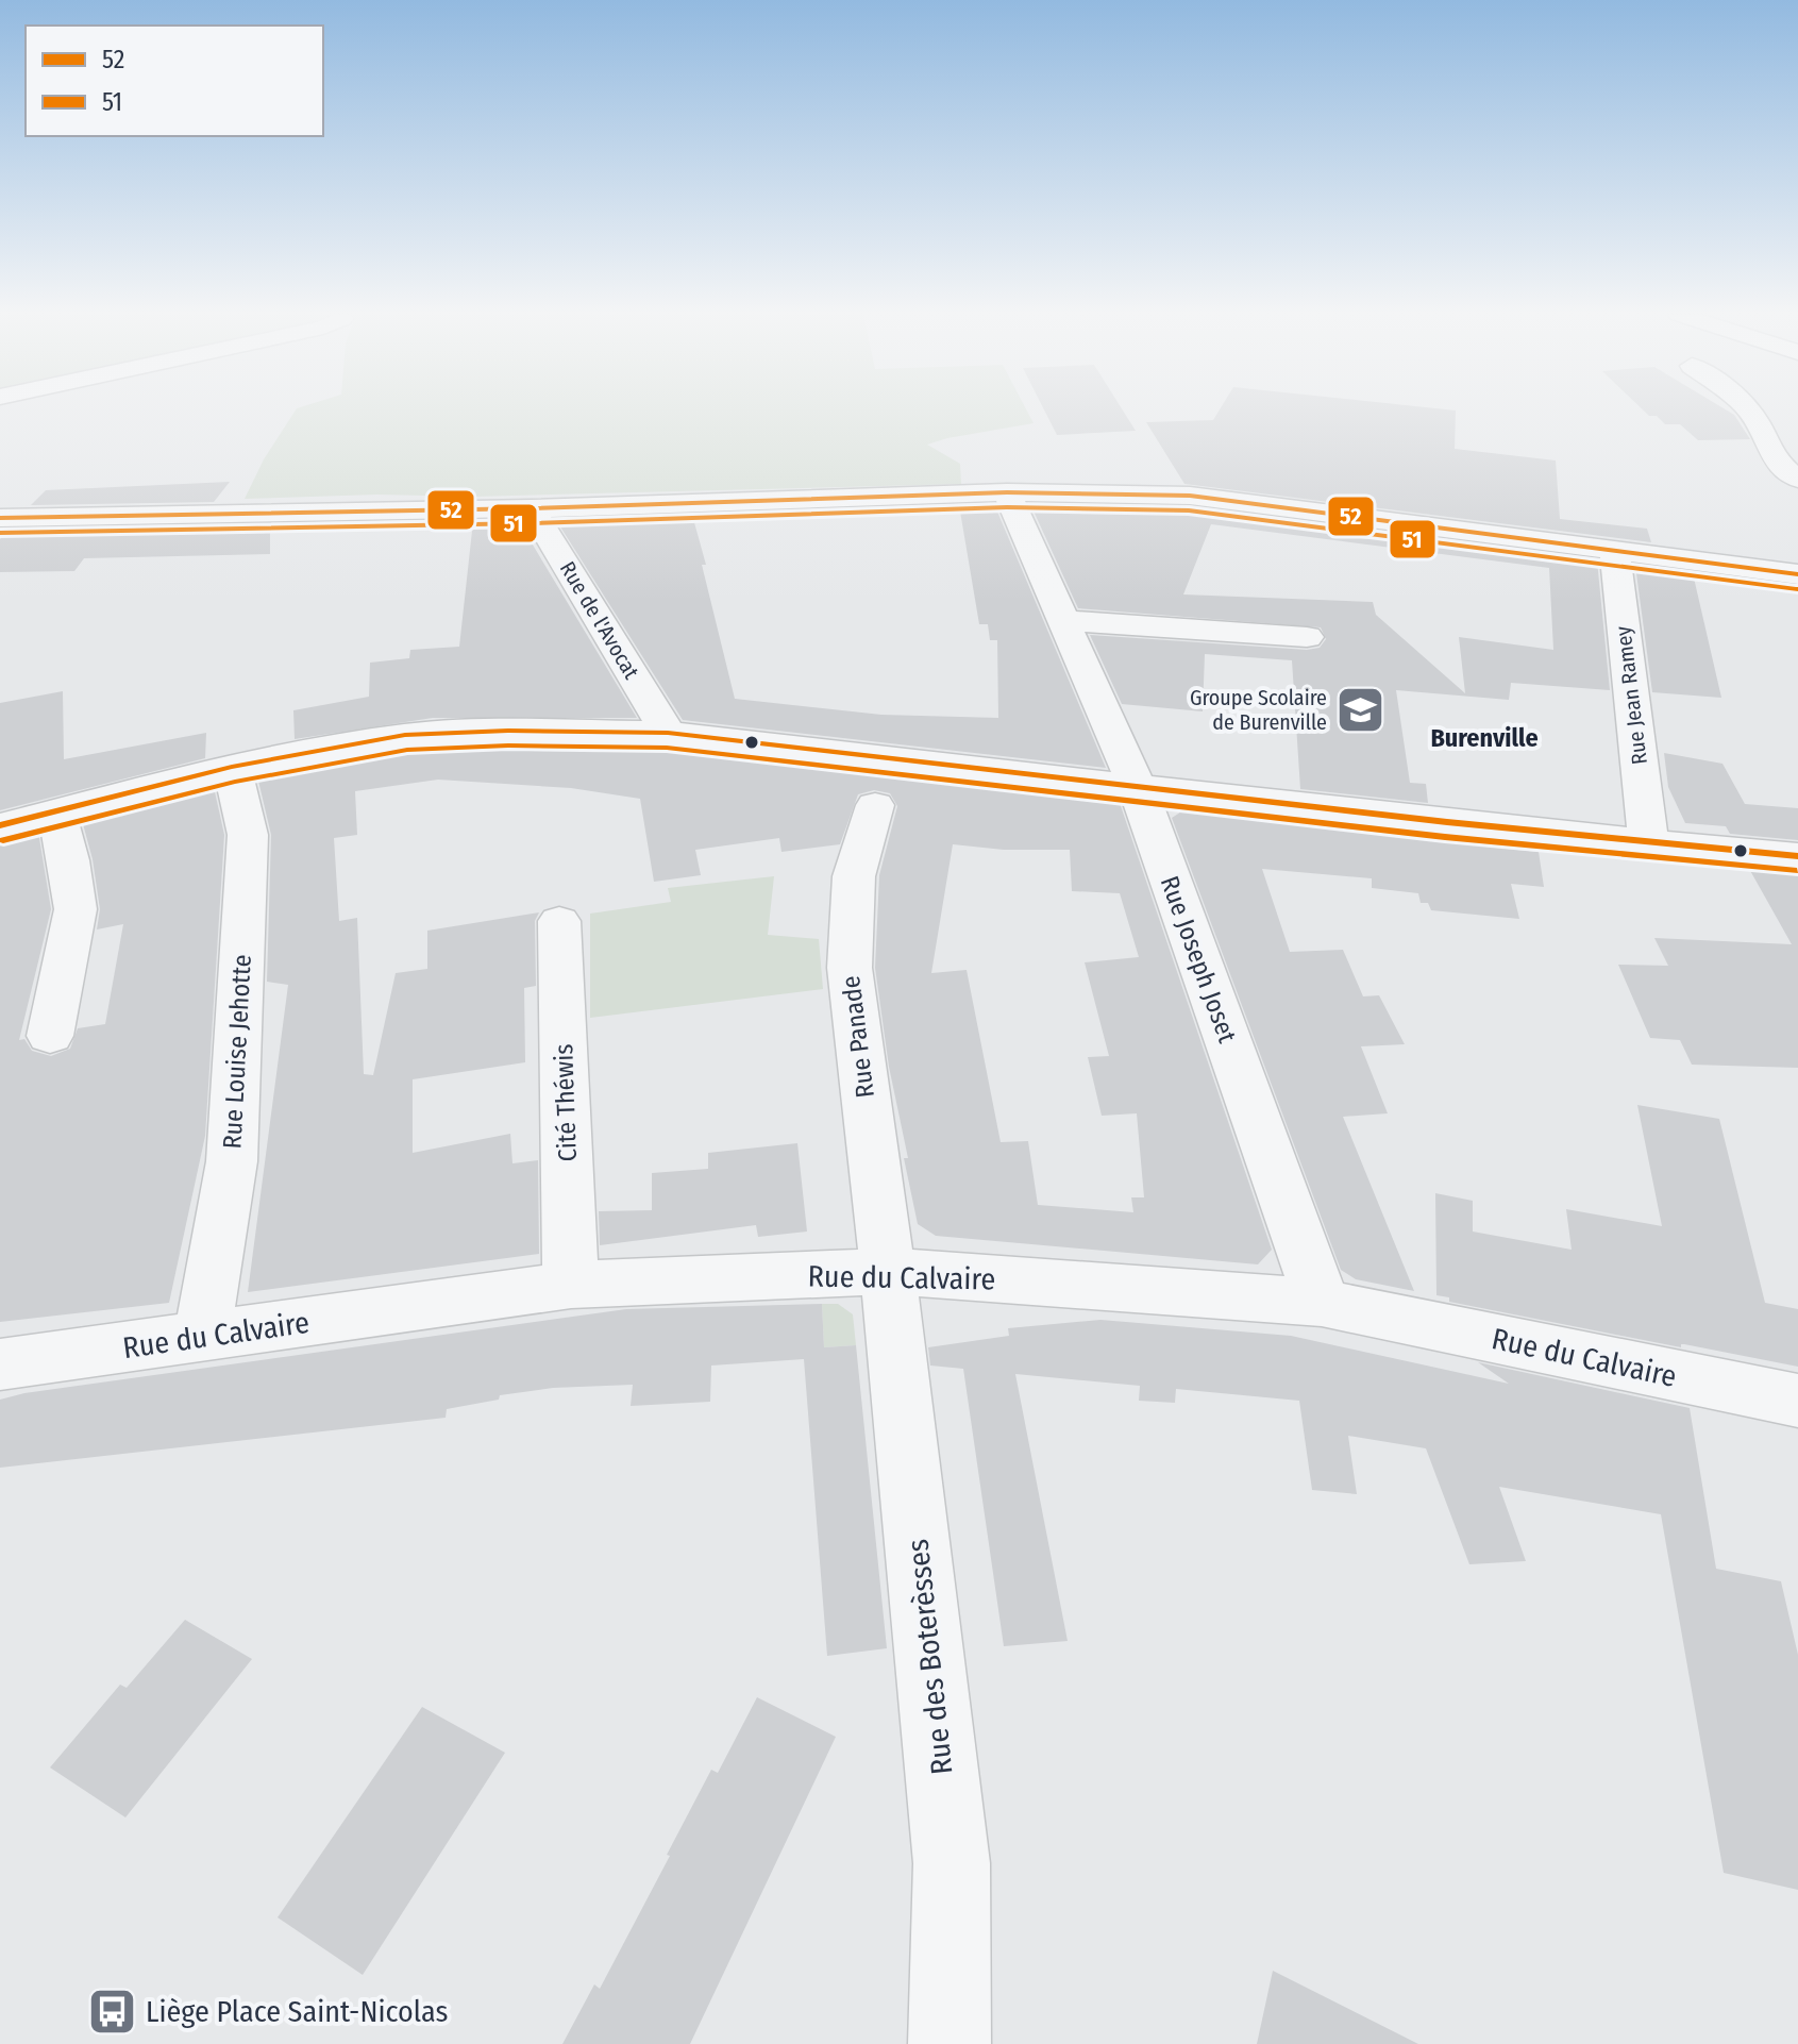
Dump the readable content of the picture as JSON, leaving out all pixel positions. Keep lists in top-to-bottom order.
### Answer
{
  "streets": {
    "street": [
      "Rue de l'Avocat",
      "Rue Jean Ramey",
      "Rue Joseph Joset",
      "Rue Panade",
      "Rue Louise Jehotte",
      "Cité Théwis",
      "Rue du Calvaire",
      "Rue des Boterèsses"
    ]
  },
  "crossings": [
    ["Rue Joseph Joset", "Rue du Calvaire"],
    ["Rue Panade", "Rue du Calvaire"],
    ["Rue Panade", "Rue des Boterèsses"],
    ["Rue Louise Jehotte", "Rue du Calvaire"],
    ["Cité Théwis", "Rue du Calvaire"],
    ["Rue du Calvaire", "Rue des Boterèsses"]
  ],
  "districts": ["Burenville"],
  "places": {
    "school or university": ["Groupe Scolaire de Burenville"],
    "bus stop": ["Liège Place Saint-Nicolas"]
  },
  "lines": ["transit line 52", "transit line 51"],
  "legend": ["52", "51"]
}
